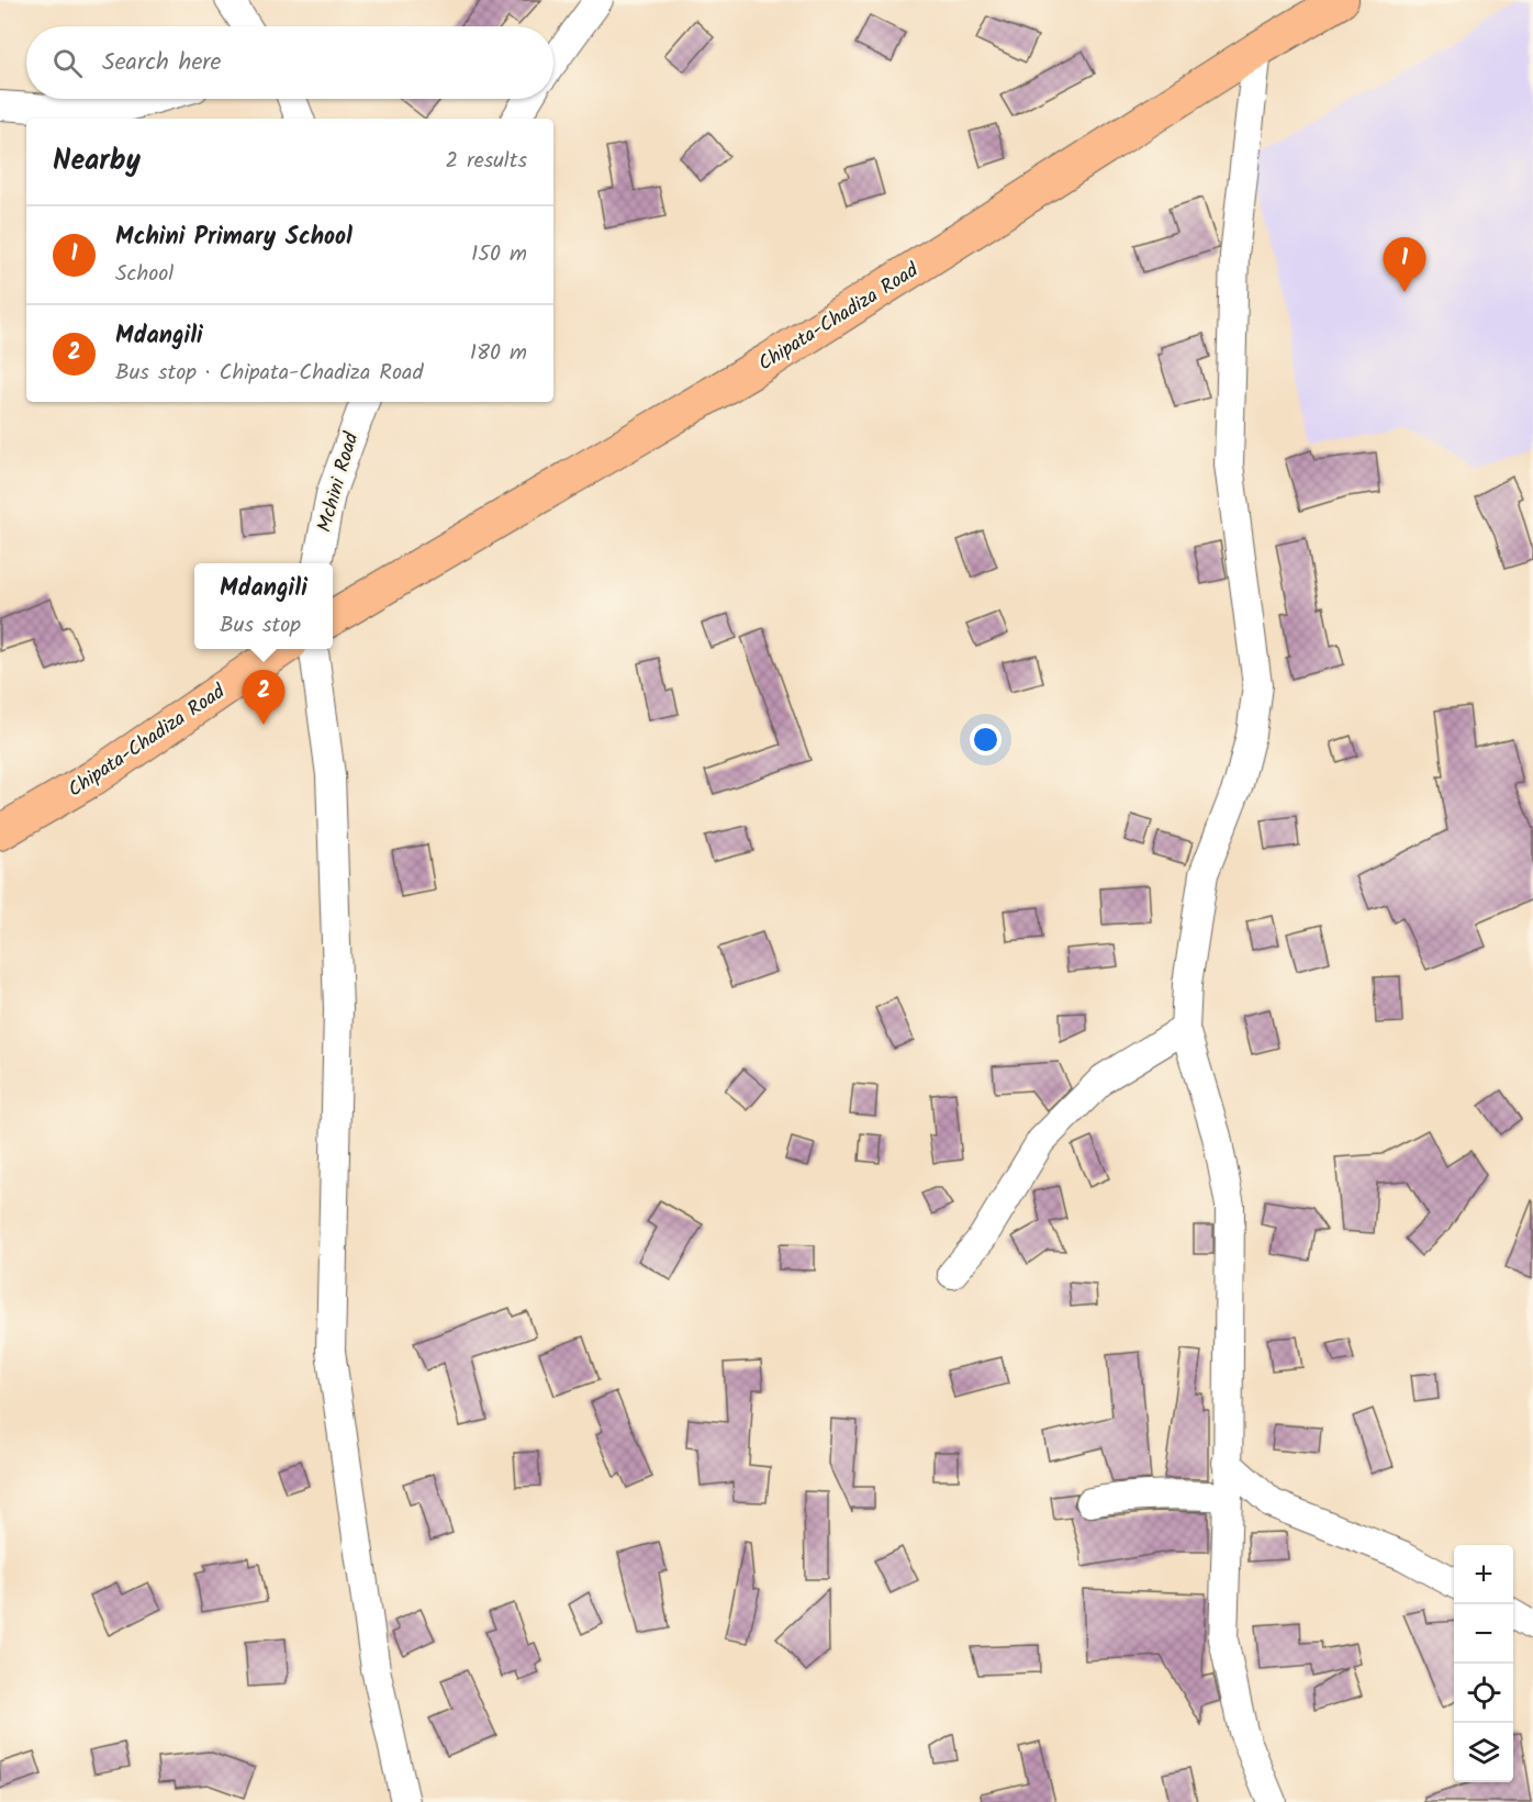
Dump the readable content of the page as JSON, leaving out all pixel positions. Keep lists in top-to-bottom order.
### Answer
{
  "streets": {
    "main road": ["Chipata-Chadiza Road"],
    "street": ["Mchini Road"]
  },
  "page": {
    "search": "Search here",
    "heading": ["Nearby", "2 results"],
    "list": [
      {
        "mark": "1",
        "name": "Mchini Primary School",
        "note": "School",
        "value": "150 m"
      },
      {
        "mark": "2",
        "name": "Mdangili",
        "note": "Bus stop · Chipata-Chadiza Road",
        "value": "180 m"
      }
    ],
    "pins": ["1", "2"],
    "popup": ["Mdangili", "Bus stop"],
    "map_buttons": ["+", "−"]
  }
}
